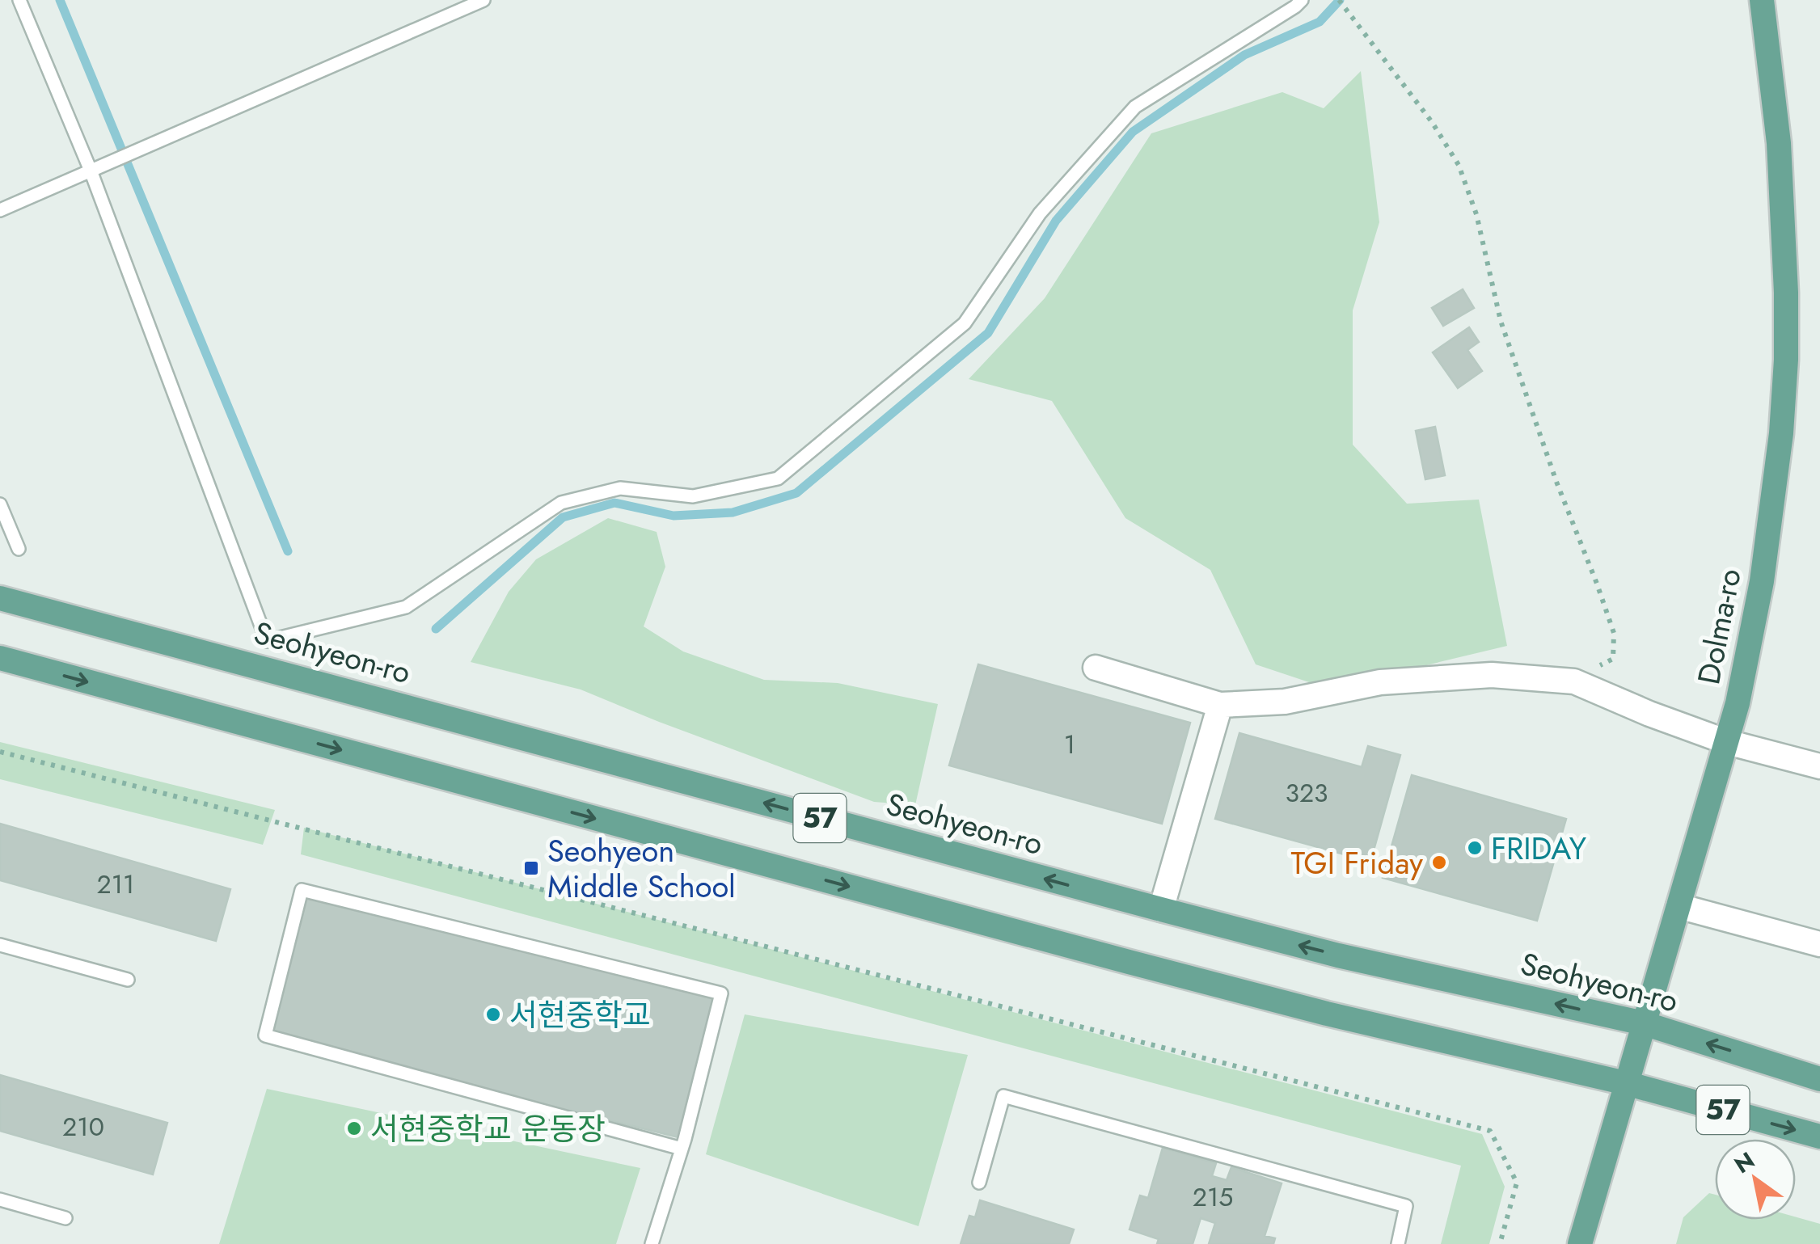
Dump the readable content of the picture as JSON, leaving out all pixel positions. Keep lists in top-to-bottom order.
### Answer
{
  "streets": {
    "main road": ["Dolma-ro", "Seohyeon-ro", "57"]
  },
  "crossings": [
    ["Dolma-ro", "Seohyeon-ro"],
    ["Dolma-ro", "57"]
  ],
  "places": {
    "other": [
      "FRIDAY",
      "TGI Friday",
      "서현중학교",
      "서현중학교 운동장"
    ],
    "transit": ["Seohyeon Middle School"]
  },
  "house_numbers": [
    "1",
    "323",
    "211",
    "210",
    "215"
  ],
  "north": "top left"
}
